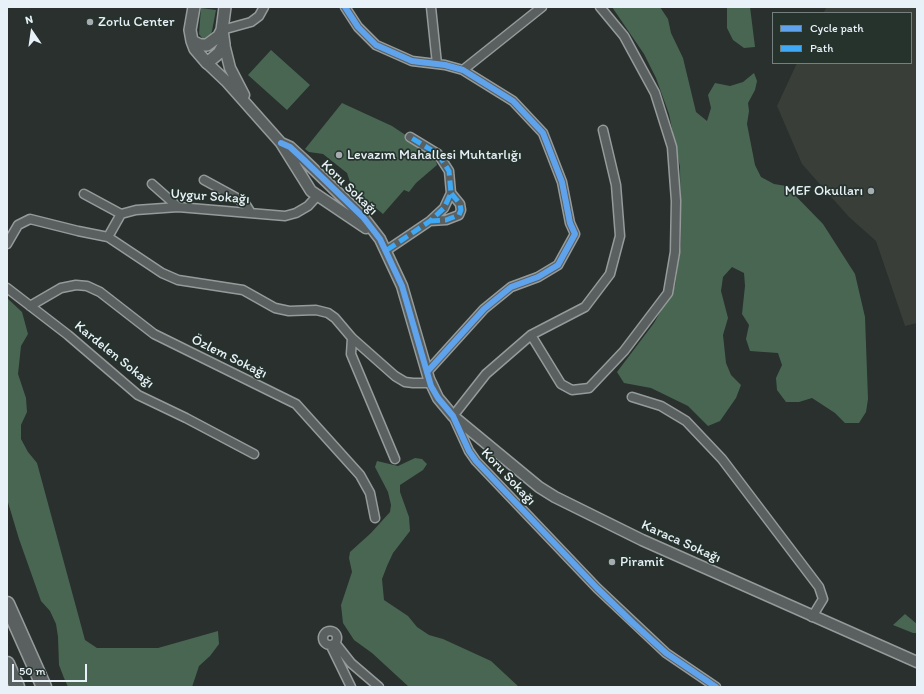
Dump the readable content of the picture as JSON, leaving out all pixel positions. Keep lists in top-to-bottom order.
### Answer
{
  "streets": {
    "street": [
      "Koru Sokağı",
      "Uygur Sokağı",
      "Kardelen Sokağı",
      "Özlem Sokağı",
      "Karaca Sokağı"
    ]
  },
  "crossings": [
    ["Koru Sokağı", "Uygur Sokağı"],
    ["Koru Sokağı", "Karaca Sokağı"],
    ["Kardelen Sokağı", "Özlem Sokağı"]
  ],
  "places": [
    "Zorlu Center",
    "Levazım Mahallesi Muhtarlığı",
    "MEF Okulları",
    "Piramit"
  ],
  "legend": ["Cycle path", "Path"],
  "scale_bar": "50 m",
  "north": "top"
}
